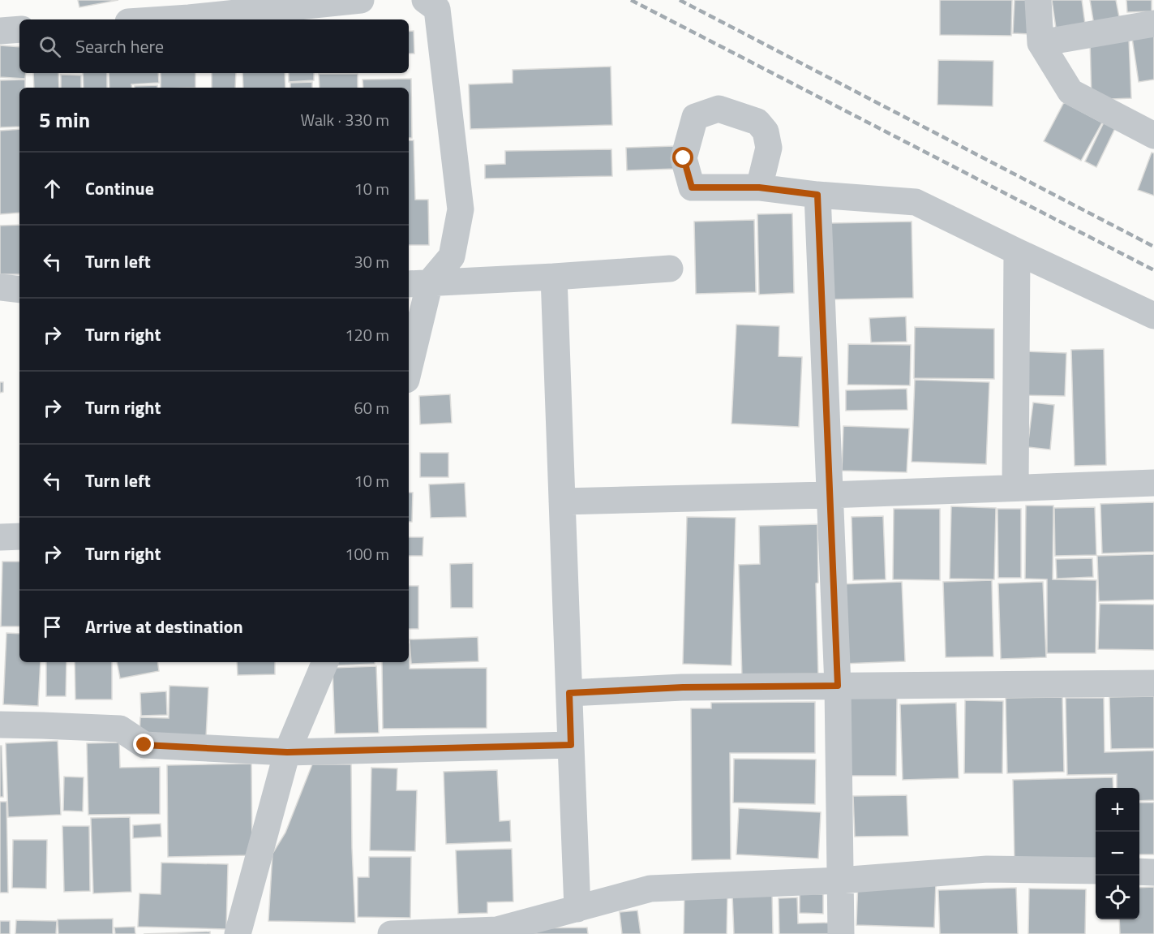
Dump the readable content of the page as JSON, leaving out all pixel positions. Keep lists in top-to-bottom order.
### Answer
{
  "page": {
    "search": "Search here",
    "heading": ["5 min", "Walk · 330 m"],
    "list": [
      ["Continue", "10 m"],
      ["Turn left", "30 m"],
      ["Turn right", "120 m"],
      ["Turn right", "60 m"],
      ["Turn left", "10 m"],
      ["Turn right", "100 m"],
      "Arrive at destination"
    ],
    "map_buttons": ["+", "−"]
  }
}
